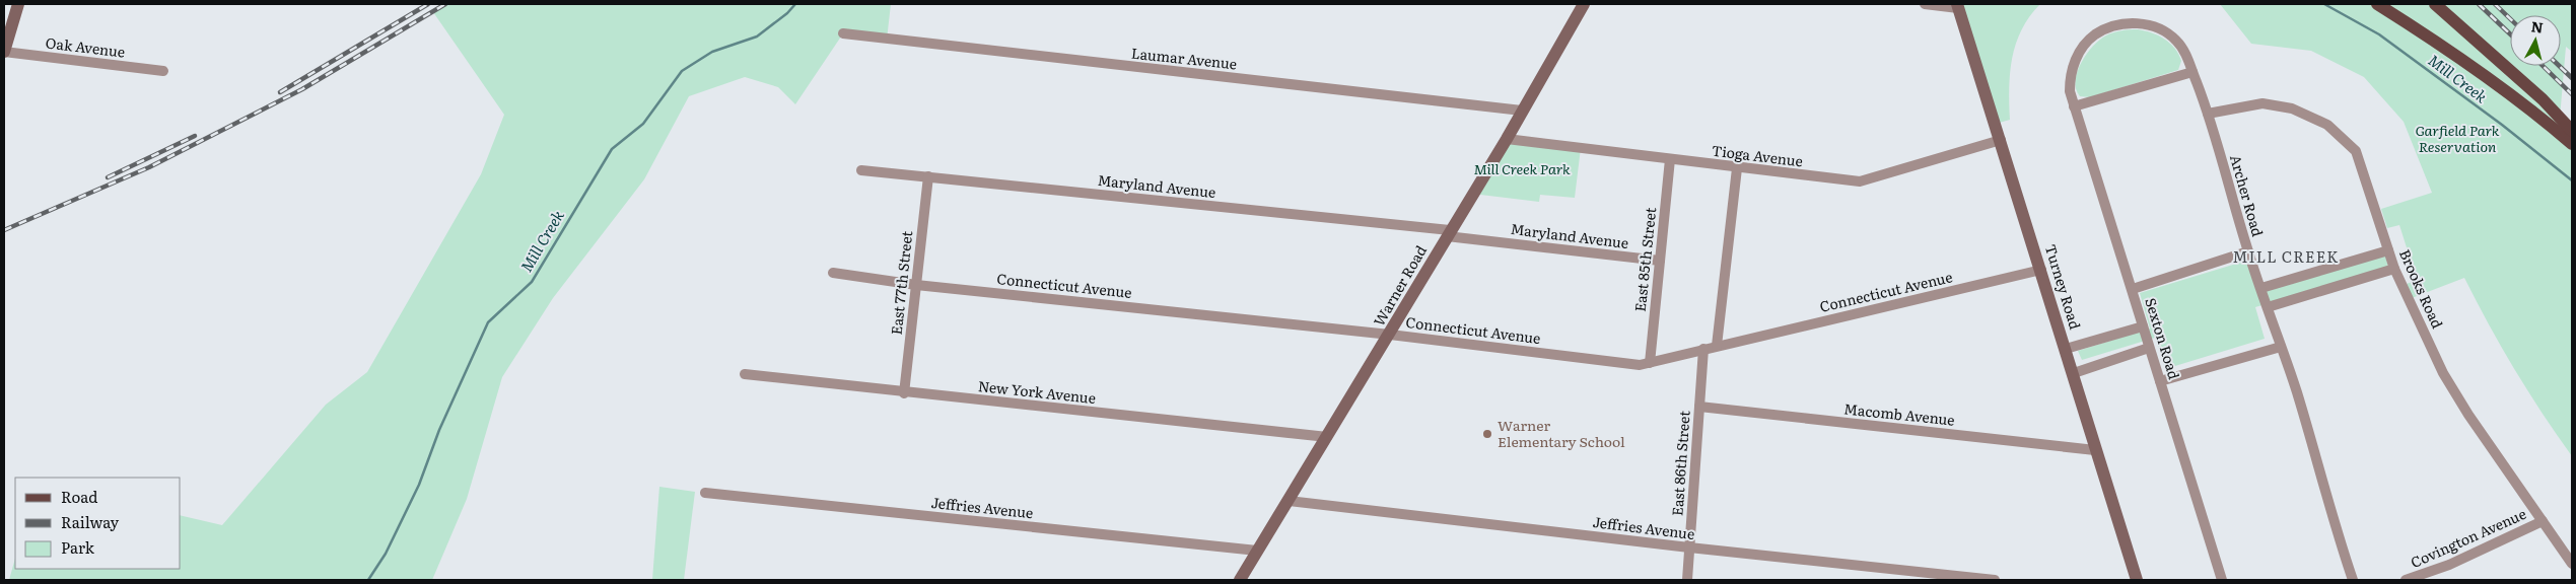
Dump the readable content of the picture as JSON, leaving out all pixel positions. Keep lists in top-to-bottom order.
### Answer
{
  "streets": {
    "main road": ["Warner Road", "Turney Road"],
    "street": [
      "Oak Avenue",
      "Laumar Avenue",
      "Tioga Avenue",
      "Maryland Avenue",
      "Archer Road",
      "East 85th Street",
      "East 77th Street",
      "Connecticut Avenue",
      "Brooks Road",
      "Sexton Road",
      "New York Avenue",
      "Macomb Avenue",
      "East 86th Street",
      "Jeffries Avenue",
      "Covington Avenue"
    ]
  },
  "crossings": [
    ["Laumar Avenue", "Warner Road"],
    ["Tioga Avenue", "East 85th Street"],
    ["Tioga Avenue", "Warner Road"],
    ["Tioga Avenue", "Turney Road"],
    ["Maryland Avenue", "East 85th Street"],
    ["Maryland Avenue", "East 77th Street"],
    ["Maryland Avenue", "Warner Road"],
    ["Archer Road", "Brooks Road"],
    ["Archer Road", "Sexton Road"],
    ["East 85th Street", "Connecticut Avenue"],
    ["East 77th Street", "Connecticut Avenue"],
    ["East 77th Street", "New York Avenue"],
    ["Connecticut Avenue", "Warner Road"],
    ["Connecticut Avenue", "Turney Road"],
    ["Connecticut Avenue", "East 86th Street"],
    ["Warner Road", "New York Avenue"],
    ["Warner Road", "Jeffries Avenue"],
    ["Turney Road", "Macomb Avenue"],
    ["Brooks Road", "Covington Avenue"],
    ["Macomb Avenue", "East 86th Street"],
    ["East 86th Street", "Jeffries Avenue"]
  ],
  "districts": ["MILL CREEK"],
  "water": ["Mill Creek"],
  "parks": ["Garfield Park Reservation", "Mill Creek Park"],
  "places": ["Warner Elementary School"],
  "legend": ["Road", "Railway", "Park"],
  "north": "top"
}
